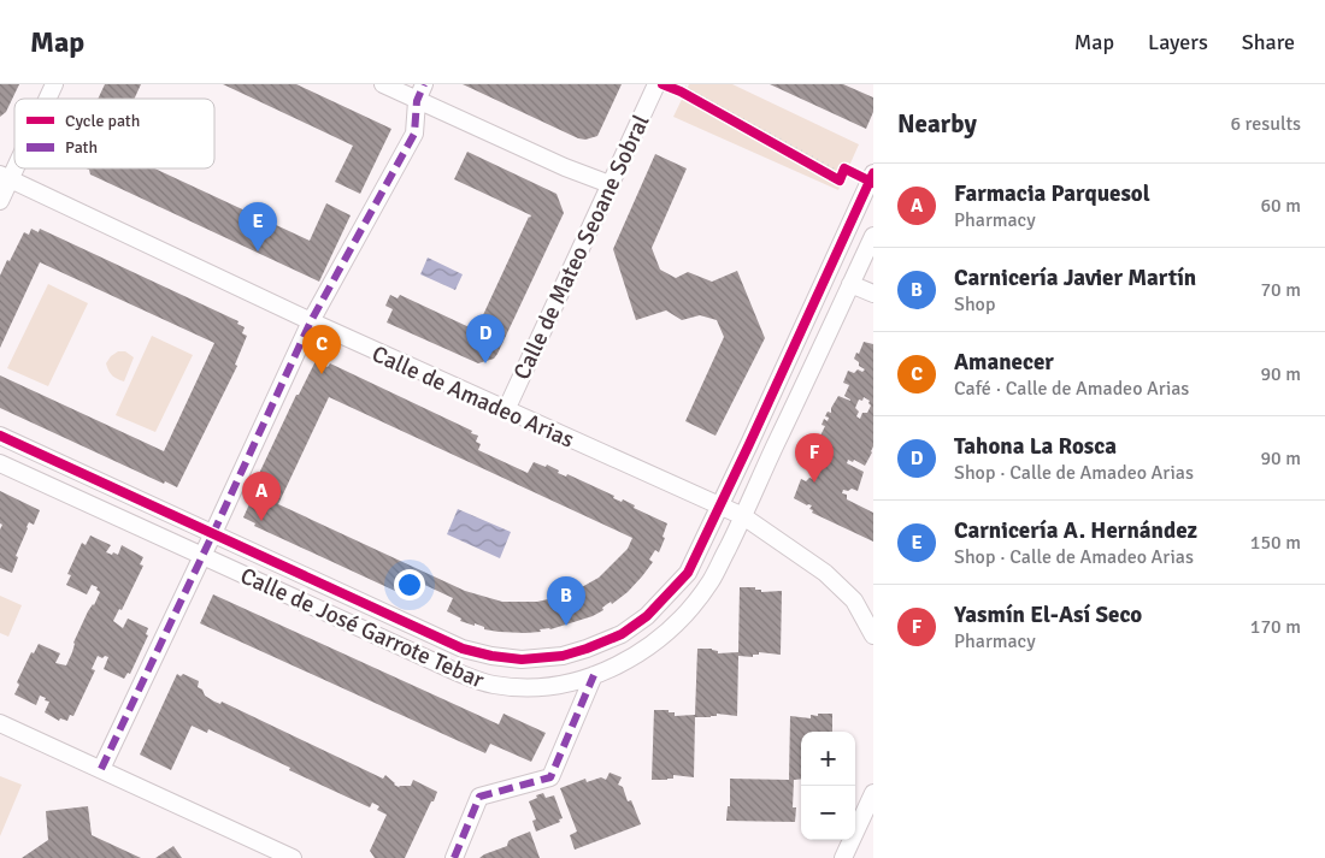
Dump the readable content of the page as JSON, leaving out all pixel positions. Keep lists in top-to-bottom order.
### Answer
{
  "streets": {
    "street": ["Calle de Mateo Seoane Sobral", "Calle de Amadeo Arias", "Calle de José Garrote Tebar"]
  },
  "crossings": [
    ["Calle de Mateo Seoane Sobral", "Calle de Amadeo Arias"],
    ["Calle de Amadeo Arias", "Calle de José Garrote Tebar"]
  ],
  "legend": ["Cycle path", "Path"],
  "page": {
    "header": "Map",
    "nav": ["Map", "Layers", "Share"],
    "heading": ["Nearby", "6 results"],
    "list": [
      {
        "mark": "A",
        "name": "Farmacia Parquesol",
        "note": "Pharmacy",
        "value": "60 m"
      },
      {
        "mark": "B",
        "name": "Carnicería Javier Martín",
        "note": "Shop",
        "value": "70 m"
      },
      {
        "mark": "C",
        "name": "Amanecer",
        "note": "Café · Calle de Amadeo Arias",
        "value": "90 m"
      },
      {
        "mark": "D",
        "name": "Tahona La Rosca",
        "note": "Shop · Calle de Amadeo Arias",
        "value": "90 m"
      },
      {
        "mark": "E",
        "name": "Carnicería A. Hernández",
        "note": "Shop · Calle de Amadeo Arias",
        "value": "150 m"
      },
      {
        "mark": "F",
        "name": "Yasmín El-Así Seco",
        "note": "Pharmacy",
        "value": "170 m"
      }
    ],
    "pins": [
      "E",
      "D",
      "C",
      "F",
      "A",
      "B"
    ],
    "map_buttons": ["+", "−"]
  }
}
